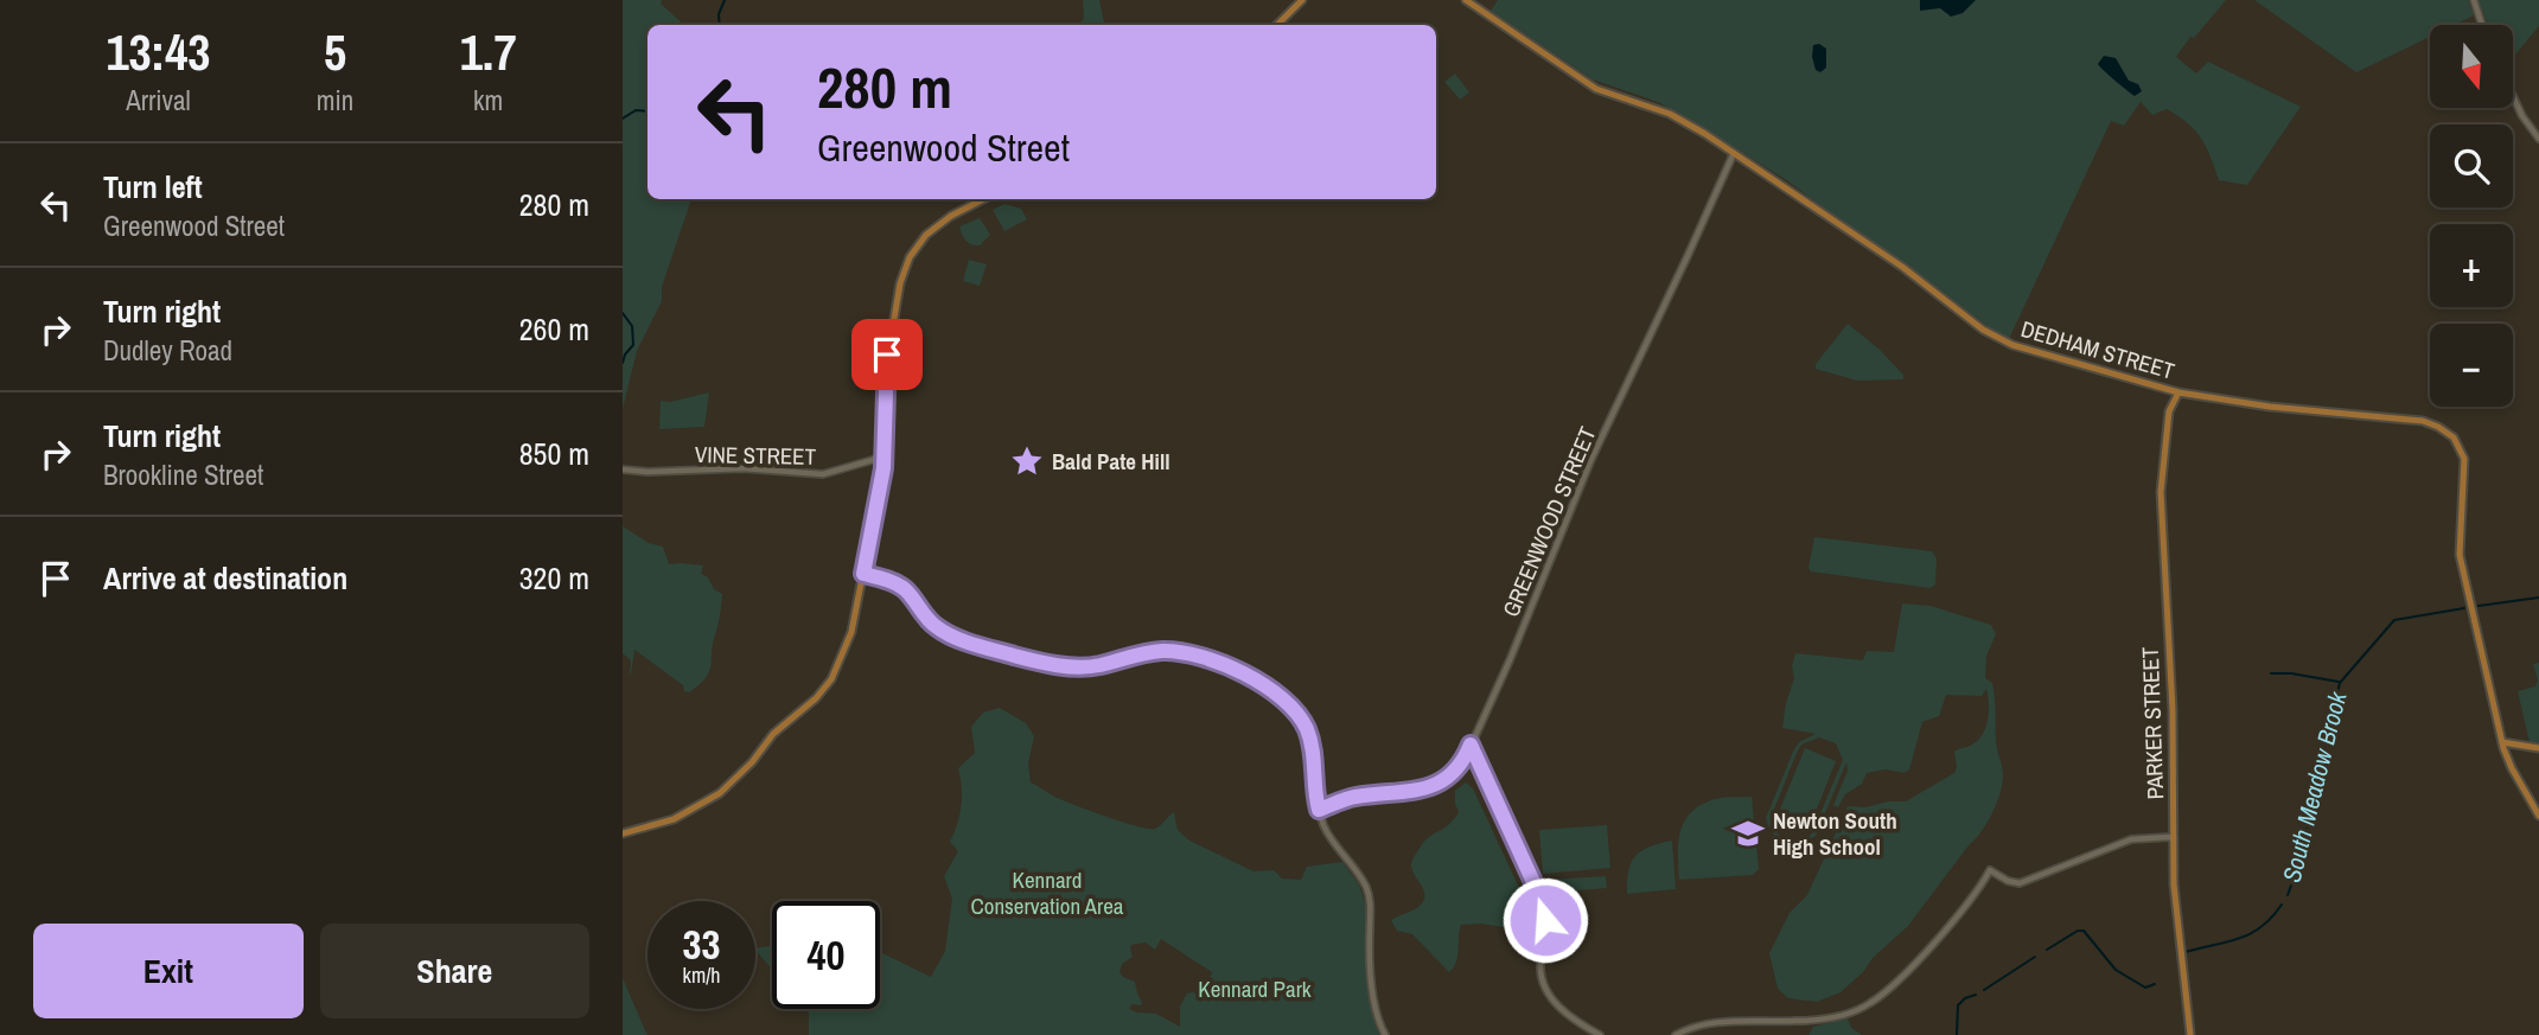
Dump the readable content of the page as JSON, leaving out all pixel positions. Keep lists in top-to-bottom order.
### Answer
{
  "streets": {
    "main road": ["DEDHAM STREET", "PARKER STREET"],
    "street": ["VINE STREET", "GREENWOOD STREET"]
  },
  "crossings": [
    ["DEDHAM STREET", "GREENWOOD STREET"],
    ["DEDHAM STREET", "PARKER STREET"]
  ],
  "water": ["South Meadow Brook"],
  "parks": ["Kennard Conservation Area", "Kennard Park"],
  "places": {
    "place": ["Bald Pate Hill"],
    "school or university": ["Newton South High School"]
  },
  "north": "bottom",
  "page": {
    "eta": [
      "13:43",
      "Arrival",
      "5",
      "min",
      "1.7",
      "km"
    ],
    "map_buttons": ["+", "−"],
    "turn": ["280 m", "Greenwood Street"],
    "list": [
      {
        "name": "Turn left",
        "note": "Greenwood Street",
        "value": "280 m"
      },
      {
        "name": "Turn right",
        "note": "Dudley Road",
        "value": "260 m"
      },
      {
        "name": "Turn right",
        "note": "Brookline Street",
        "value": "850 m"
      },
      {
        "name": "Arrive at destination",
        "value": "320 m"
      }
    ],
    "speed": "33 km/h",
    "limit": "40",
    "buttons": ["Exit", "Share"]
  }
}
